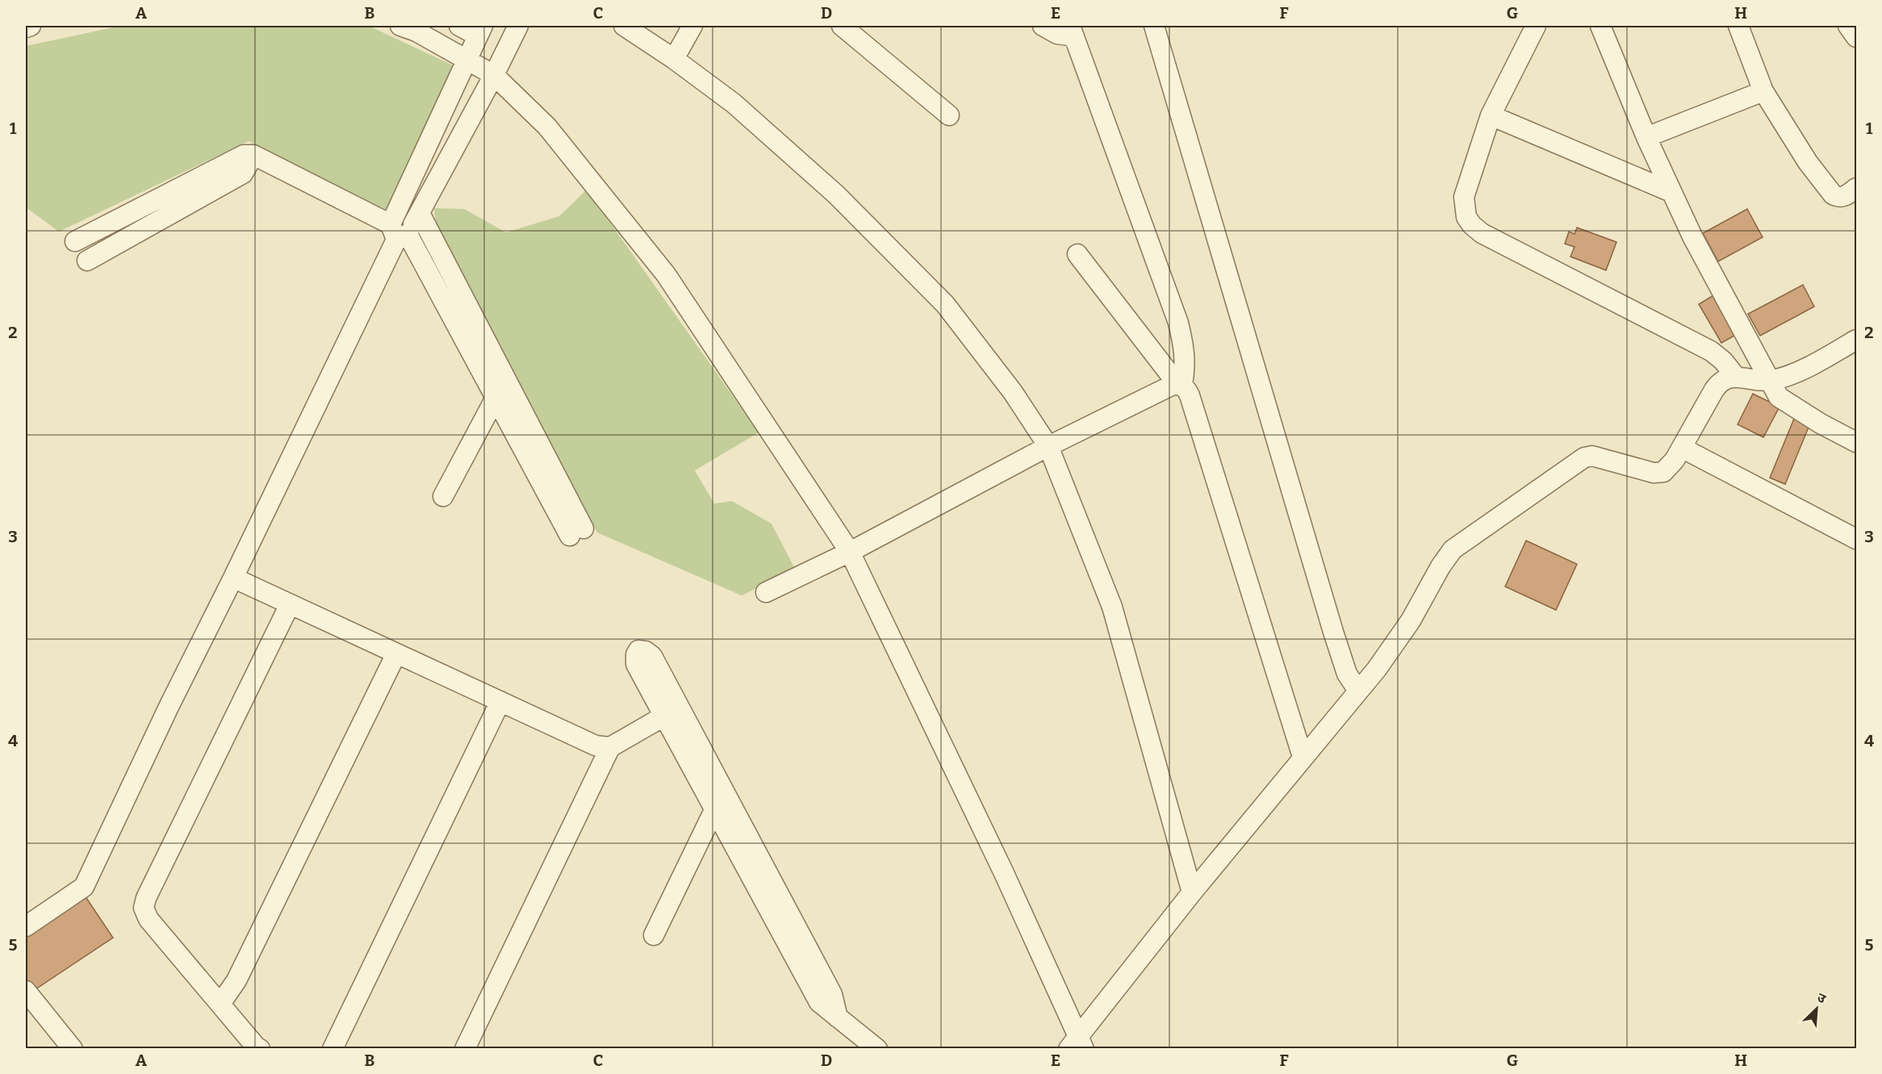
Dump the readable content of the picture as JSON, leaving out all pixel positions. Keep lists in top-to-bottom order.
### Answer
{
  "north": "top right",
  "grid": {
    "columns": [
      "A",
      "B",
      "C",
      "D",
      "E",
      "F",
      "G",
      "H"
    ],
    "rows": [
      "1",
      "2",
      "3",
      "4",
      "5"
    ]
  }
}
